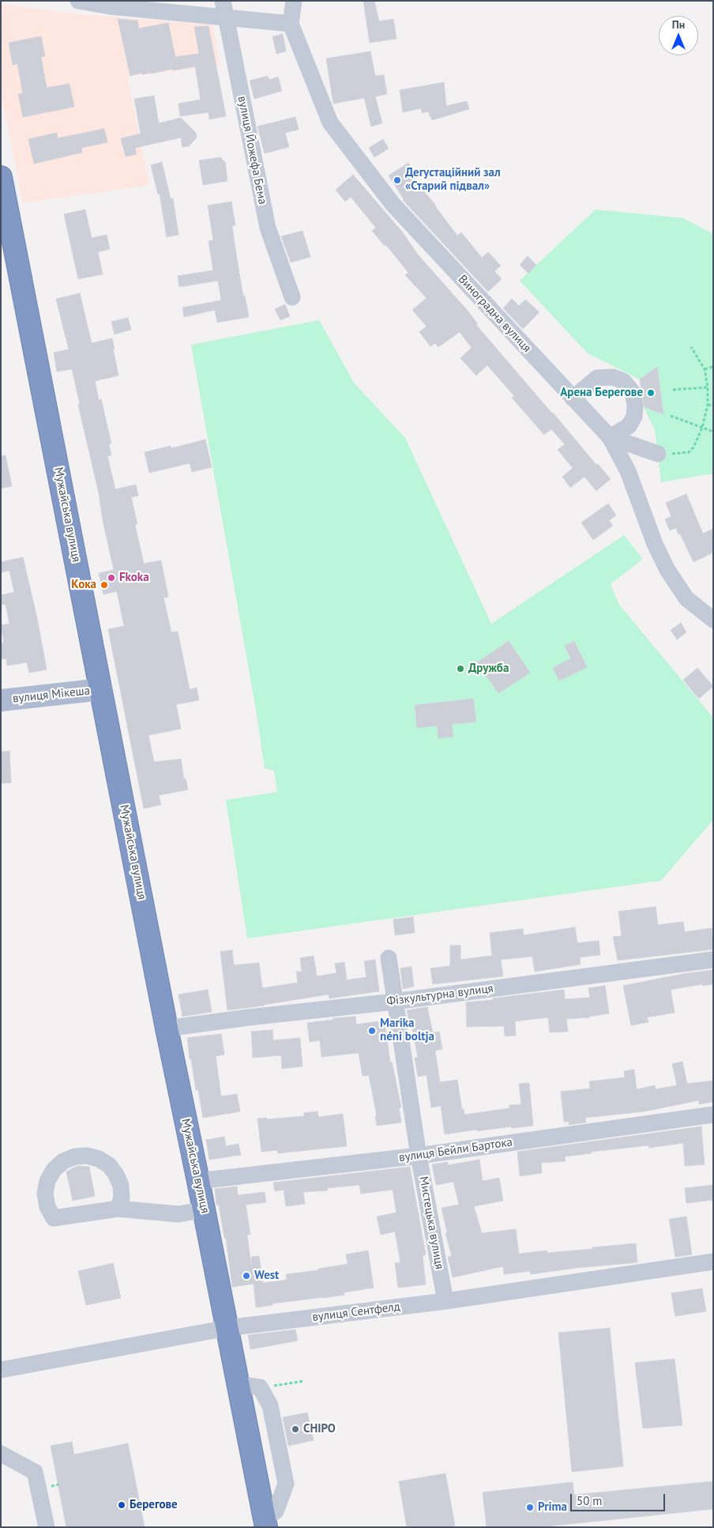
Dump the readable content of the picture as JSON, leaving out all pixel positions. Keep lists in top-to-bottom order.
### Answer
{
  "streets": {
    "highway": ["Мужайська вулиця"],
    "main road": ["вулиця Мікеша"],
    "street": [
      "вулиця Йожефа Бема",
      "Виноградна вулиця",
      "Фізкультурна вулиця",
      "вулиця Бейли Бартока",
      "Мистецька вулиця",
      "вулиця Сентфелд"
    ]
  },
  "crossings": [
    ["Мужайська вулиця", "вулиця Мікеша"],
    ["Мужайська вулиця", "Фізкультурна вулиця"],
    ["Мужайська вулиця", "вулиця Бейли Бартока"],
    ["Мужайська вулиця", "вулиця Сентфелд"],
    ["Фізкультурна вулиця", "Мистецька вулиця"],
    ["вулиця Бейли Бартока", "Мистецька вулиця"],
    ["Мистецька вулиця", "вулиця Сентфелд"]
  ],
  "places": [
    "Дегустаційний зал «Старий підвал»",
    "Арена Берегове",
    "Fkoka",
    "Кока",
    "Дружба",
    "Marika néni boltja",
    "West",
    "CHIPO",
    "Берегове",
    "Prima"
  ],
  "scale_bar": "50 m",
  "north": "top"
}
